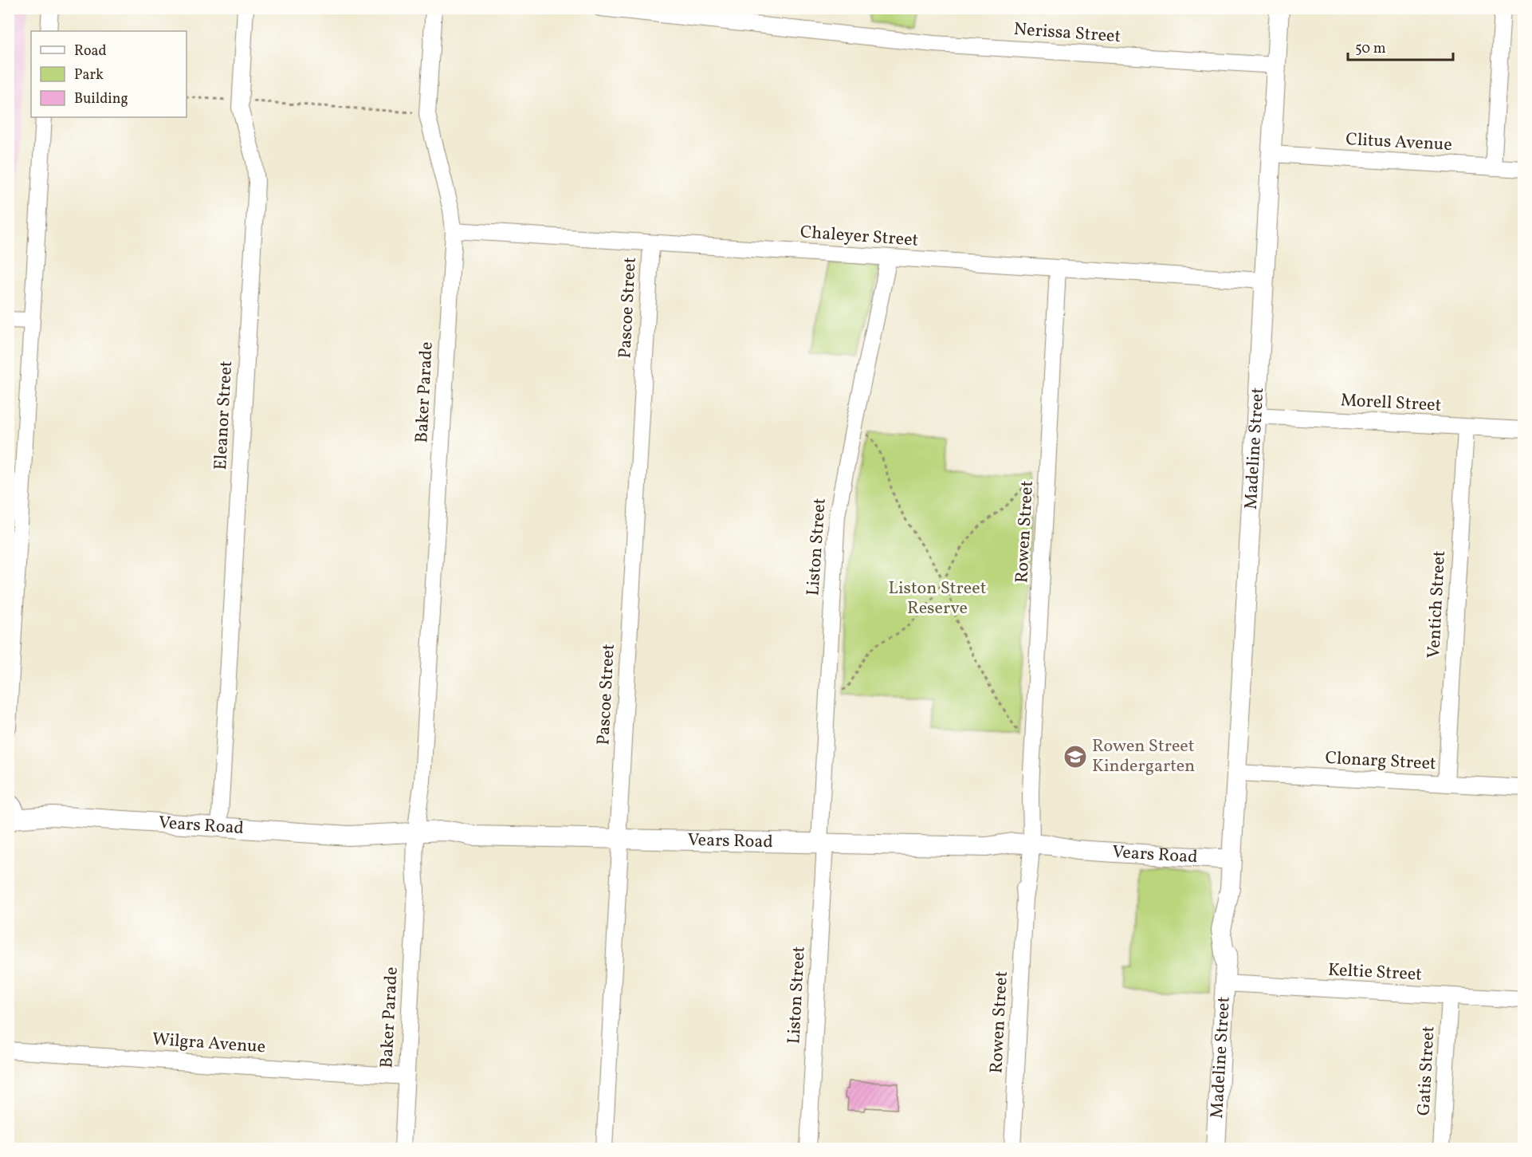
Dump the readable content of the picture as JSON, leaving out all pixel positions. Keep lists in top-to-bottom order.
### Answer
{
  "streets": {
    "street": [
      "Nerissa Street",
      "Clitus Avenue",
      "Chaleyer Street",
      "Pascoe Street",
      "Baker Parade",
      "Morell Street",
      "Eleanor Street",
      "Madeline Street",
      "Rowen Street",
      "Liston Street",
      "Ventich Street",
      "Clonarg Street",
      "Vears Road",
      "Keltie Street",
      "Wilgra Avenue",
      "Gatis Street"
    ]
  },
  "crossings": [
    ["Nerissa Street", "Madeline Street"],
    ["Clitus Avenue", "Madeline Street"],
    ["Chaleyer Street", "Pascoe Street"],
    ["Chaleyer Street", "Baker Parade"],
    ["Chaleyer Street", "Madeline Street"],
    ["Chaleyer Street", "Rowen Street"],
    ["Chaleyer Street", "Liston Street"],
    ["Pascoe Street", "Vears Road"],
    ["Baker Parade", "Vears Road"],
    ["Baker Parade", "Wilgra Avenue"],
    ["Morell Street", "Madeline Street"],
    ["Morell Street", "Ventich Street"],
    ["Eleanor Street", "Vears Road"],
    ["Madeline Street", "Clonarg Street"],
    ["Madeline Street", "Vears Road"],
    ["Madeline Street", "Keltie Street"],
    ["Rowen Street", "Vears Road"],
    ["Liston Street", "Vears Road"],
    ["Ventich Street", "Clonarg Street"],
    ["Keltie Street", "Gatis Street"]
  ],
  "parks": ["Liston Street Reserve"],
  "places": {
    "school or university": ["Rowen Street Kindergarten"]
  },
  "legend": ["Road", "Park", "Building"],
  "scale_bar": "50 m"
}
